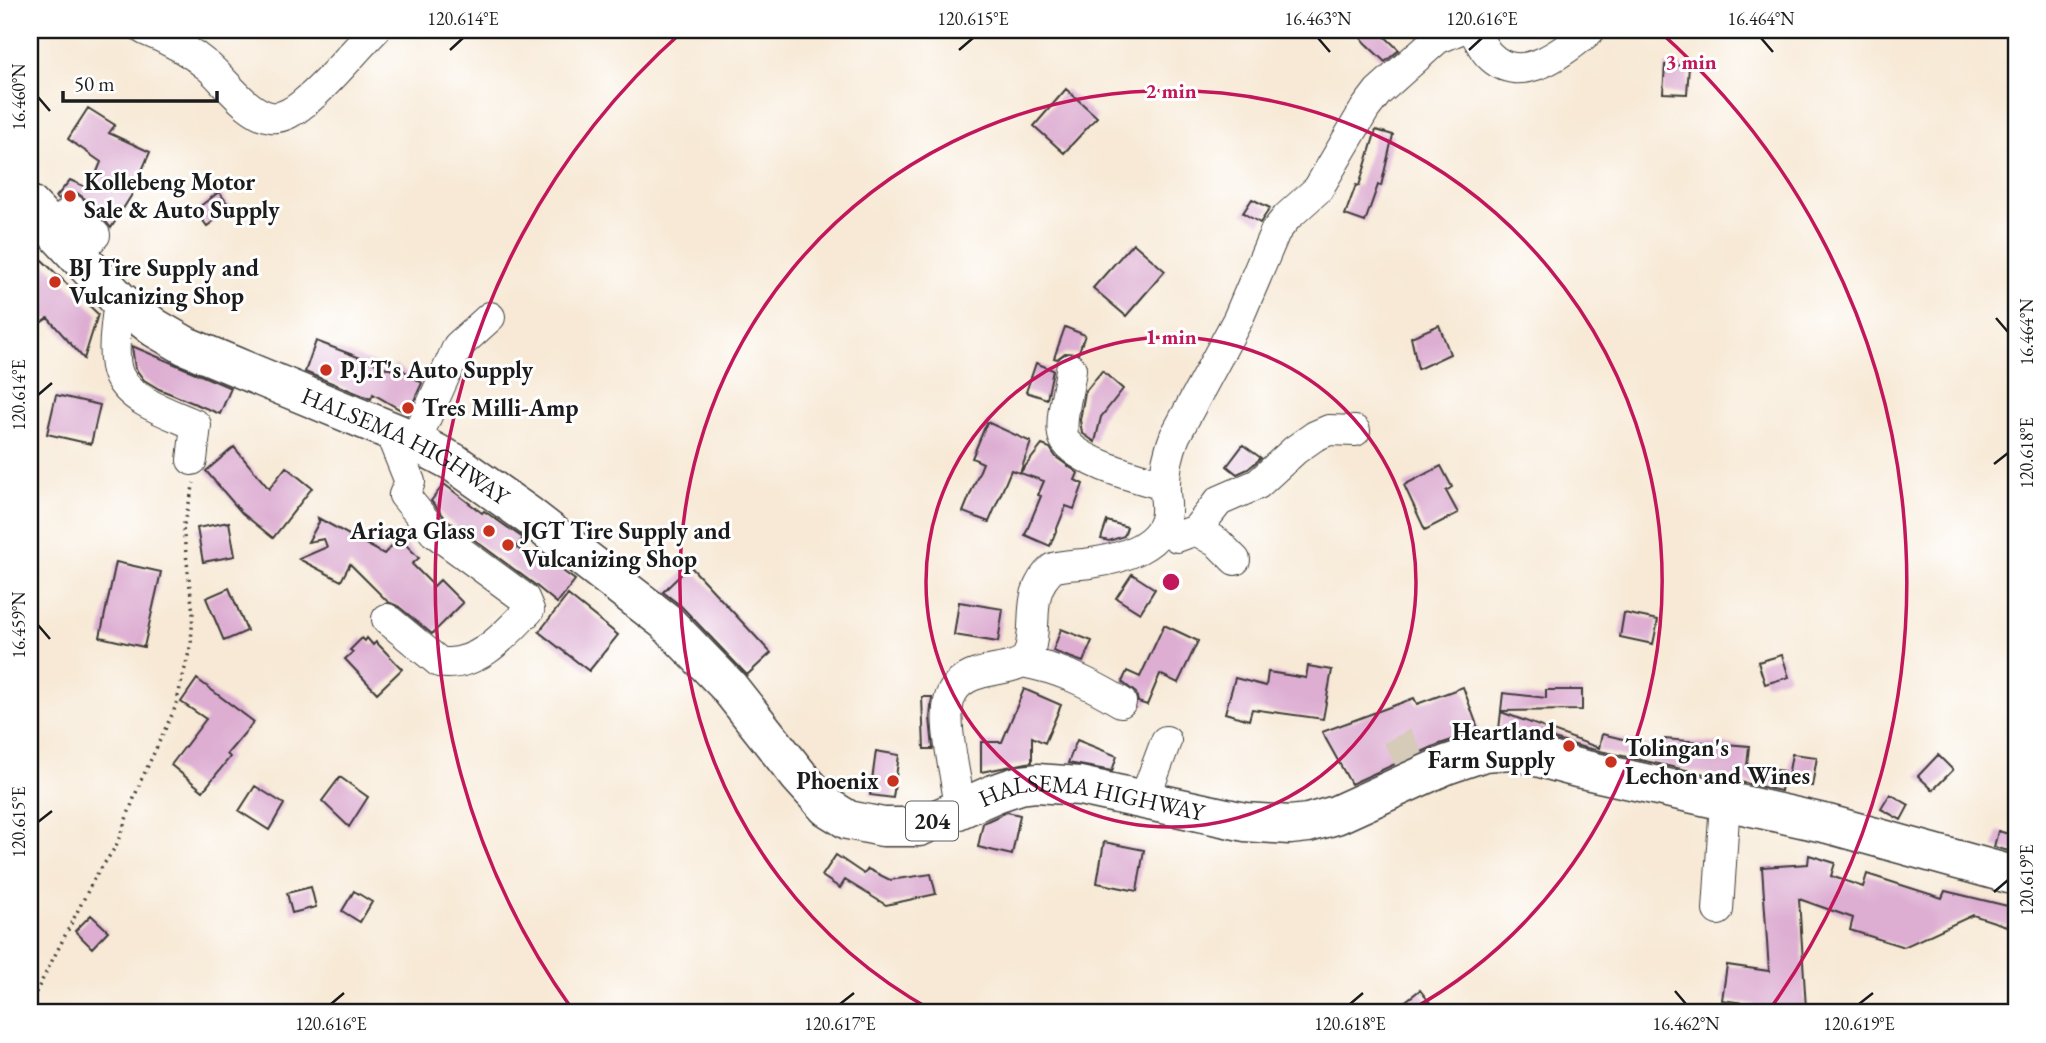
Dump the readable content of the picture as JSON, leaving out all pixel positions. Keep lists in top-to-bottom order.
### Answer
{
  "streets": {
    "highway": ["HALSEMA HIGHWAY", "204"]
  },
  "places": [
    "Kollebeng Motor Sale & Auto Supply",
    "BJ Tire Supply and Vulcanizing Shop",
    "P.J.T's Auto Supply",
    "Tres Milli-Amp",
    "Ariaga Glass",
    "JGT Tire Supply and Vulcanizing Shop",
    "Heartland Farm Supply",
    "Tolingan's Lechon and Wines",
    "Phoenix"
  ],
  "scale_bar": "50 m",
  "coordinates": [
    "120.614°E",
    "120.615°E",
    "16.463°N",
    "120.616°E",
    "16.464°N",
    "16.460°N",
    "120.618°E",
    "16.459°N",
    "120.619°E",
    "120.617°E",
    "16.462°N"
  ],
  "rings": ["3 min", "2 min", "1 min"]
}
